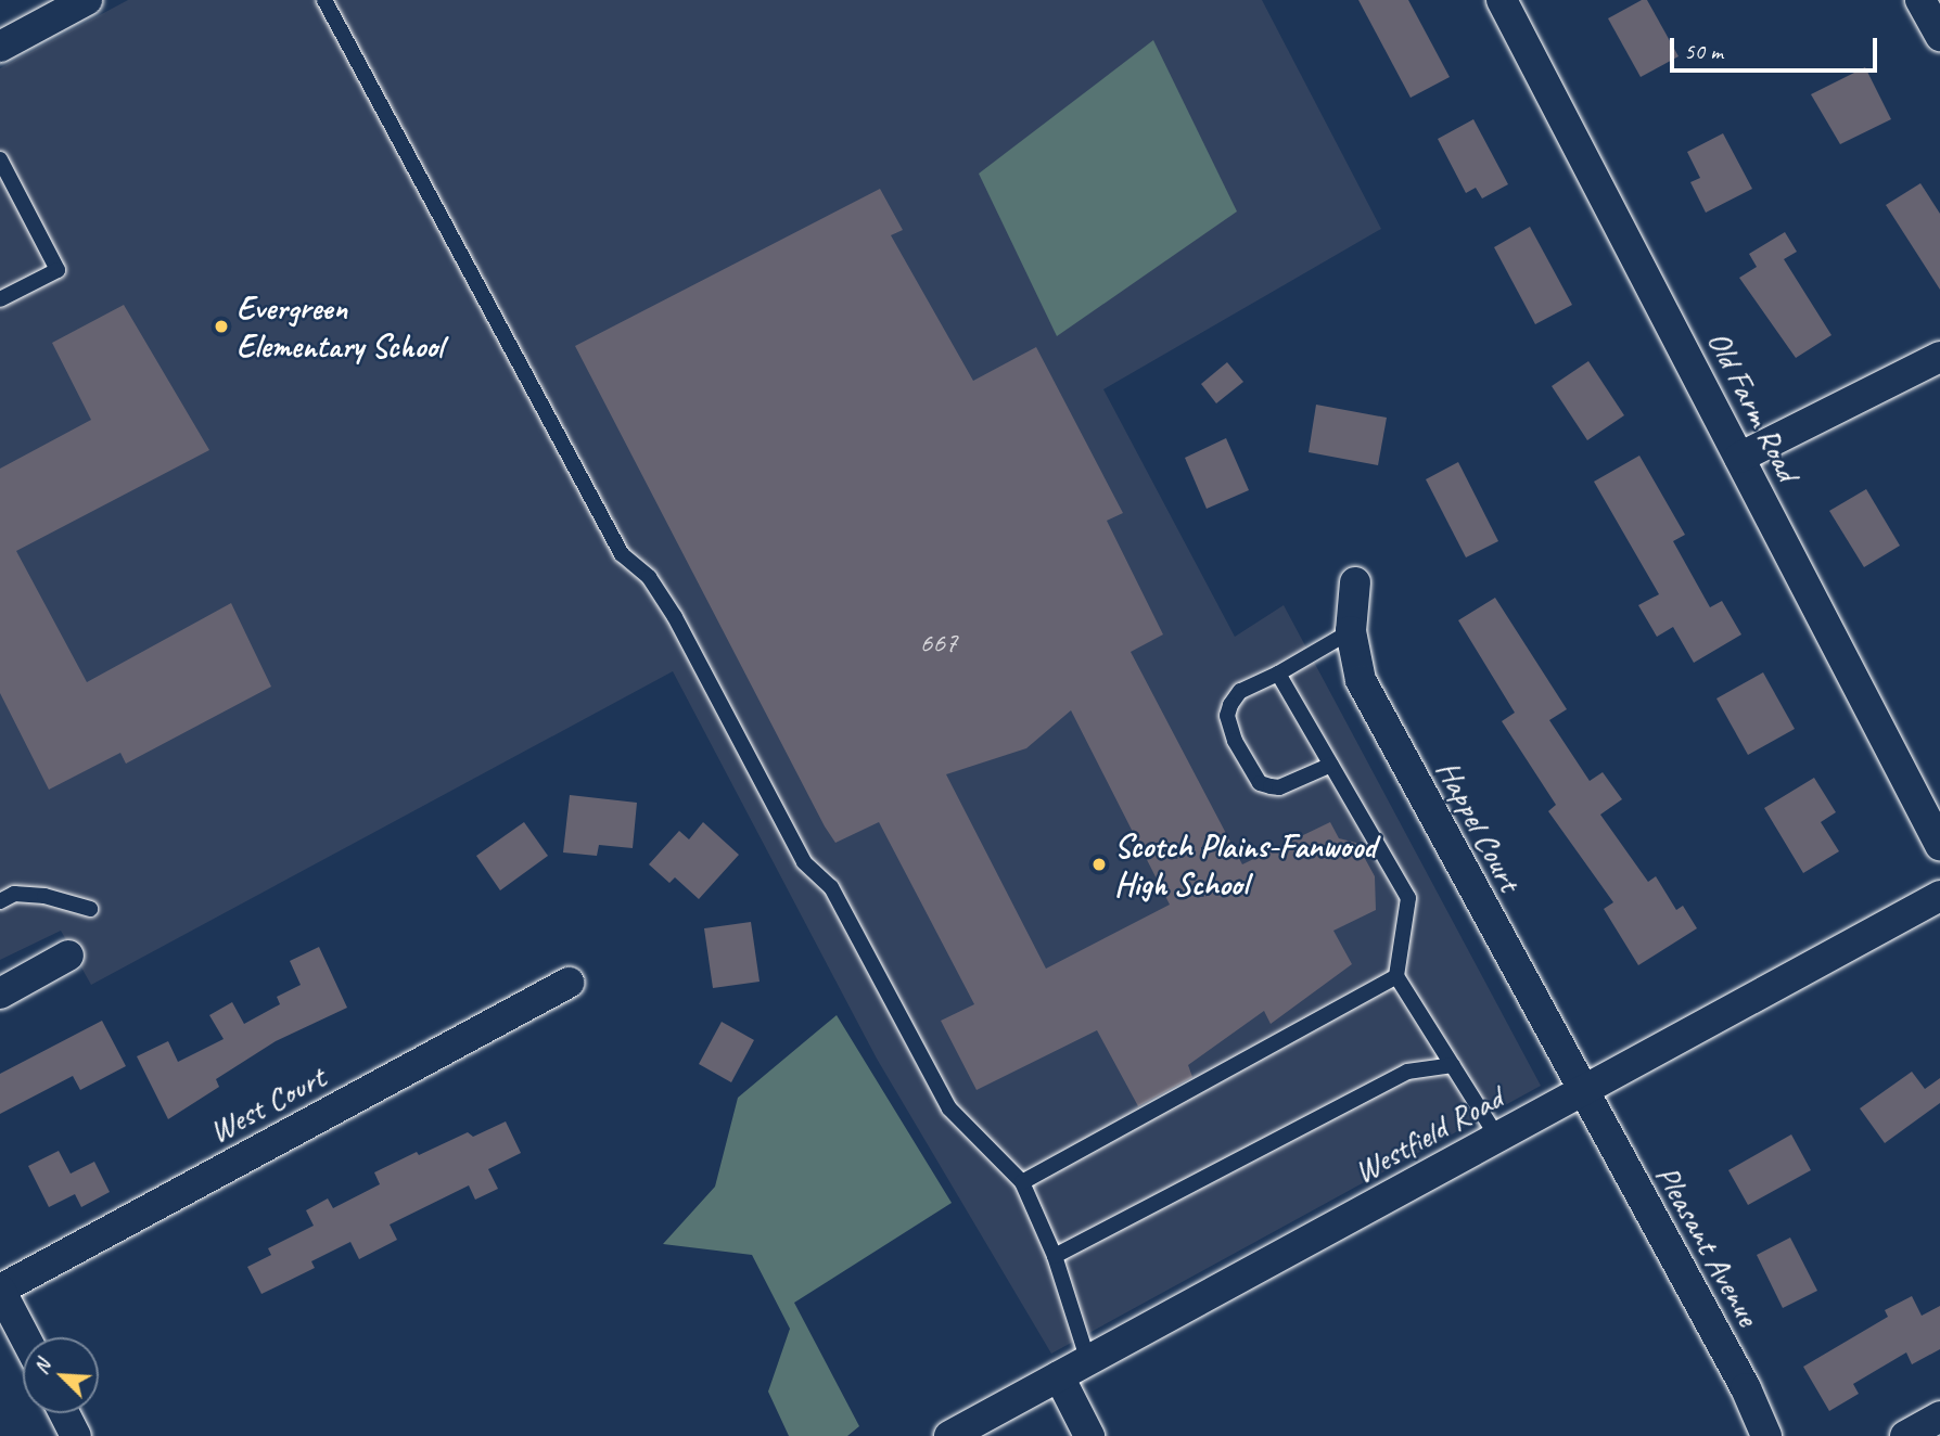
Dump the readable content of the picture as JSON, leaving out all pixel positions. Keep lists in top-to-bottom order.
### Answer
{
  "streets": {
    "street": [
      "Old Farm Road",
      "Happel Court",
      "West Court",
      "Westfield Road",
      "Pleasant Avenue"
    ]
  },
  "crossings": [
    ["Happel Court", "Westfield Road"],
    ["Happel Court", "Pleasant Avenue"],
    ["Westfield Road", "Pleasant Avenue"]
  ],
  "places": ["Evergreen Elementary School", "Scotch Plains-Fanwood High School"],
  "house_numbers": ["667"],
  "scale_bar": "50 m",
  "north": "top left"
}
